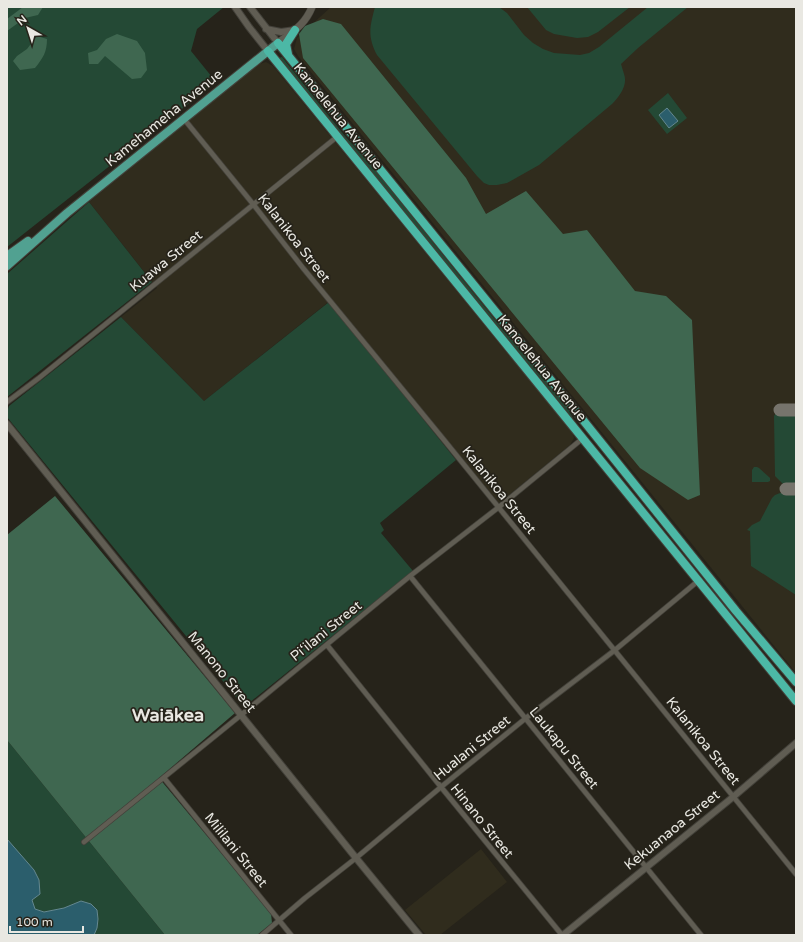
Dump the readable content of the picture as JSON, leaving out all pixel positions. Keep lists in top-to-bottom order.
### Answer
{
  "streets": {
    "highway": ["Kanoelehua Avenue"],
    "main road": ["Kamehameha Avenue"],
    "street": [
      "Kalanikoa Street",
      "Kuawa Street",
      "Pi‘ilani Street",
      "Manono Street",
      "Hualani Street",
      "Laukapu Street",
      "Hinano Street",
      "Kekuanaoa Street",
      "Mililani Street"
    ]
  },
  "crossings": [
    ["Kanoelehua Avenue", "Kamehameha Avenue"],
    ["Kanoelehua Avenue", "Kuawa Street"],
    ["Kanoelehua Avenue", "Pi‘ilani Street"],
    ["Kanoelehua Avenue", "Hualani Street"],
    ["Kamehameha Avenue", "Kalanikoa Street"],
    ["Kalanikoa Street", "Kuawa Street"],
    ["Kalanikoa Street", "Pi‘ilani Street"],
    ["Kalanikoa Street", "Hualani Street"],
    ["Kalanikoa Street", "Kekuanaoa Street"],
    ["Pi‘ilani Street", "Manono Street"],
    ["Pi‘ilani Street", "Laukapu Street"],
    ["Pi‘ilani Street", "Hinano Street"],
    ["Pi‘ilani Street", "Mililani Street"],
    ["Manono Street", "Hualani Street"],
    ["Hualani Street", "Laukapu Street"],
    ["Hualani Street", "Hinano Street"],
    ["Hualani Street", "Mililani Street"],
    ["Laukapu Street", "Kekuanaoa Street"],
    ["Hinano Street", "Kekuanaoa Street"]
  ],
  "districts": ["Waiākea"],
  "scale_bar": "100 m",
  "north": "top left"
}
